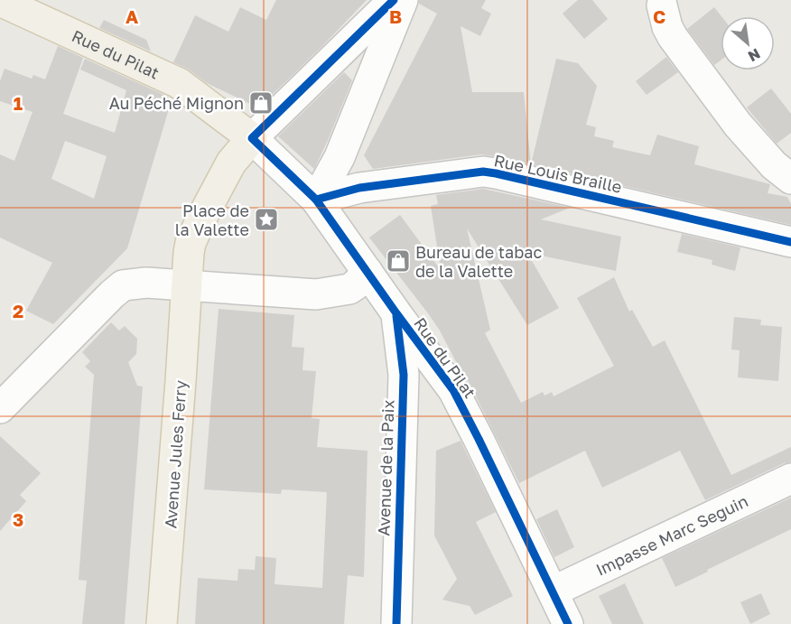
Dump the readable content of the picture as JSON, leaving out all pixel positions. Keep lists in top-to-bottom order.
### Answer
{
  "streets": {
    "main road": ["Rue du Pilat", "Avenue Jules Ferry"],
    "street": ["Rue Louis Braille", "Avenue de la Paix", "Impasse Marc Seguin"]
  },
  "crossings": [
    ["Rue du Pilat", "Rue Louis Braille"],
    ["Rue du Pilat", "Avenue Jules Ferry"],
    ["Rue du Pilat", "Avenue de la Paix"],
    ["Rue du Pilat", "Impasse Marc Seguin"]
  ],
  "places": {
    "shop": ["Au Péché Mignon", "Bureau de tabac de la Valette"],
    "place": ["Place de la Valette"]
  },
  "north": "bottom right",
  "grid": {
    "columns": ["A", "B", "C"],
    "rows": ["1", "2", "3"]
  }
}
